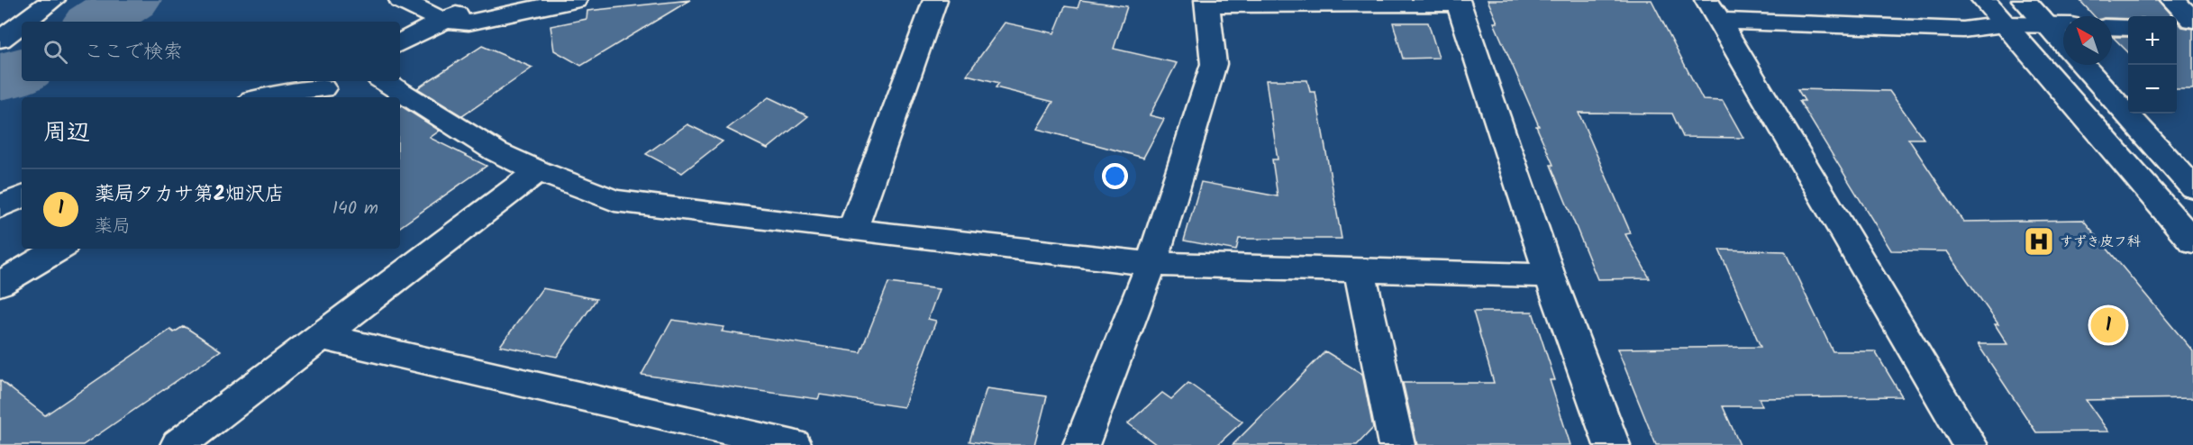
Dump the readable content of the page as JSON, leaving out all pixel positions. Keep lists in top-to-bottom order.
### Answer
{
  "places": {
    "hospital": ["すずき皮フ科"]
  },
  "north": "top left",
  "page": {
    "map_buttons": ["+", "−"],
    "search": "ここで検索",
    "heading": "周辺",
    "list": [
      {
        "mark": "1",
        "name": "薬局タカサ第2畑沢店",
        "note": "薬局",
        "value": "140 m"
      }
    ],
    "pins": "1"
  }
}
